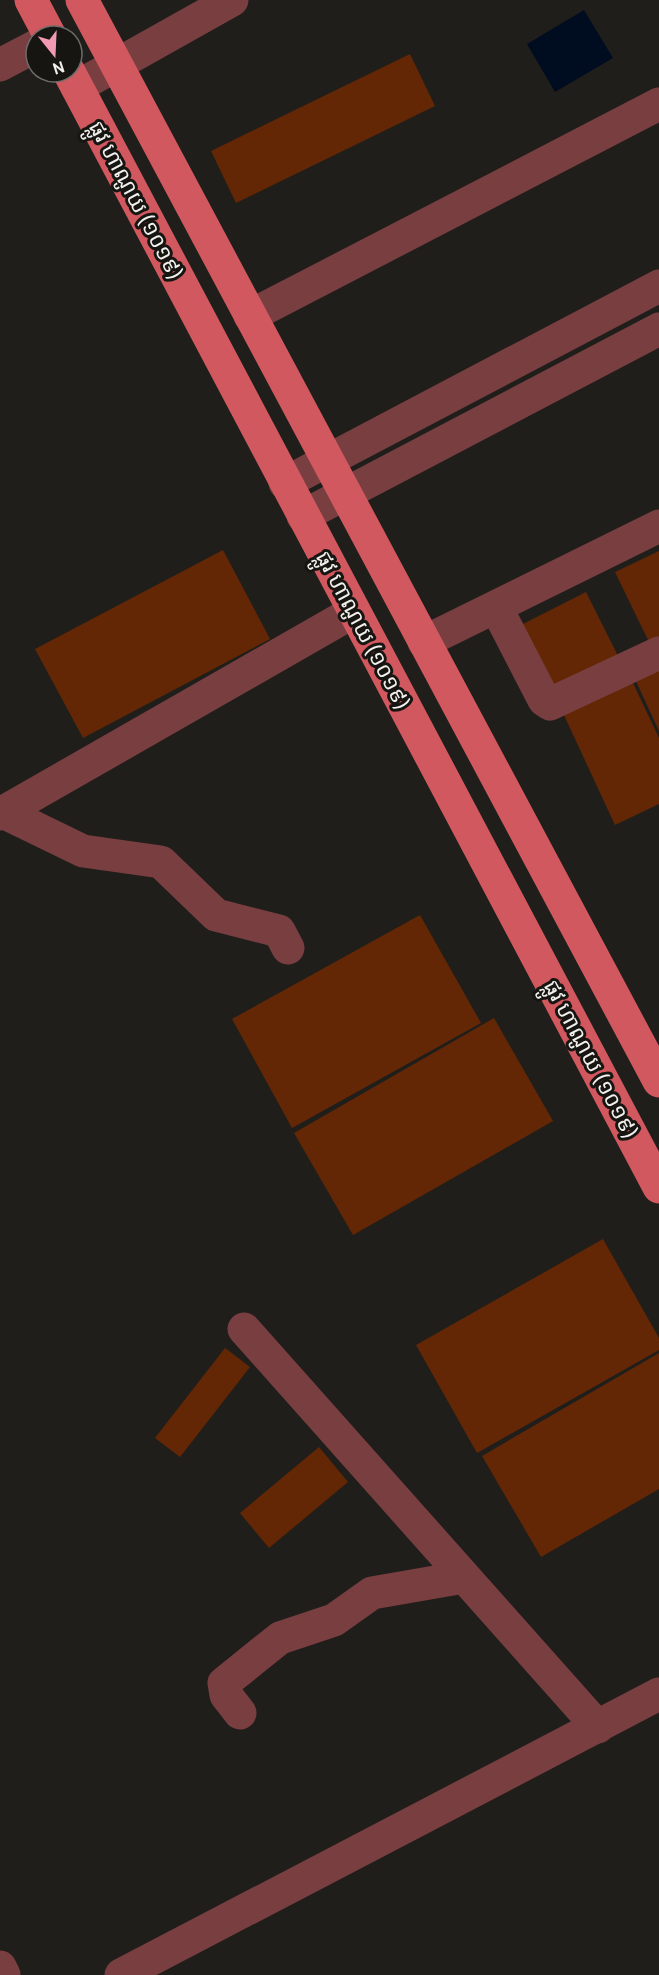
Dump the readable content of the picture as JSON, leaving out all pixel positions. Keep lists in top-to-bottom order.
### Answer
{
  "streets": {
    "main road": ["ផ្លូវ ហាណូយ (១០១៩)"]
  },
  "north": "bottom"
}
